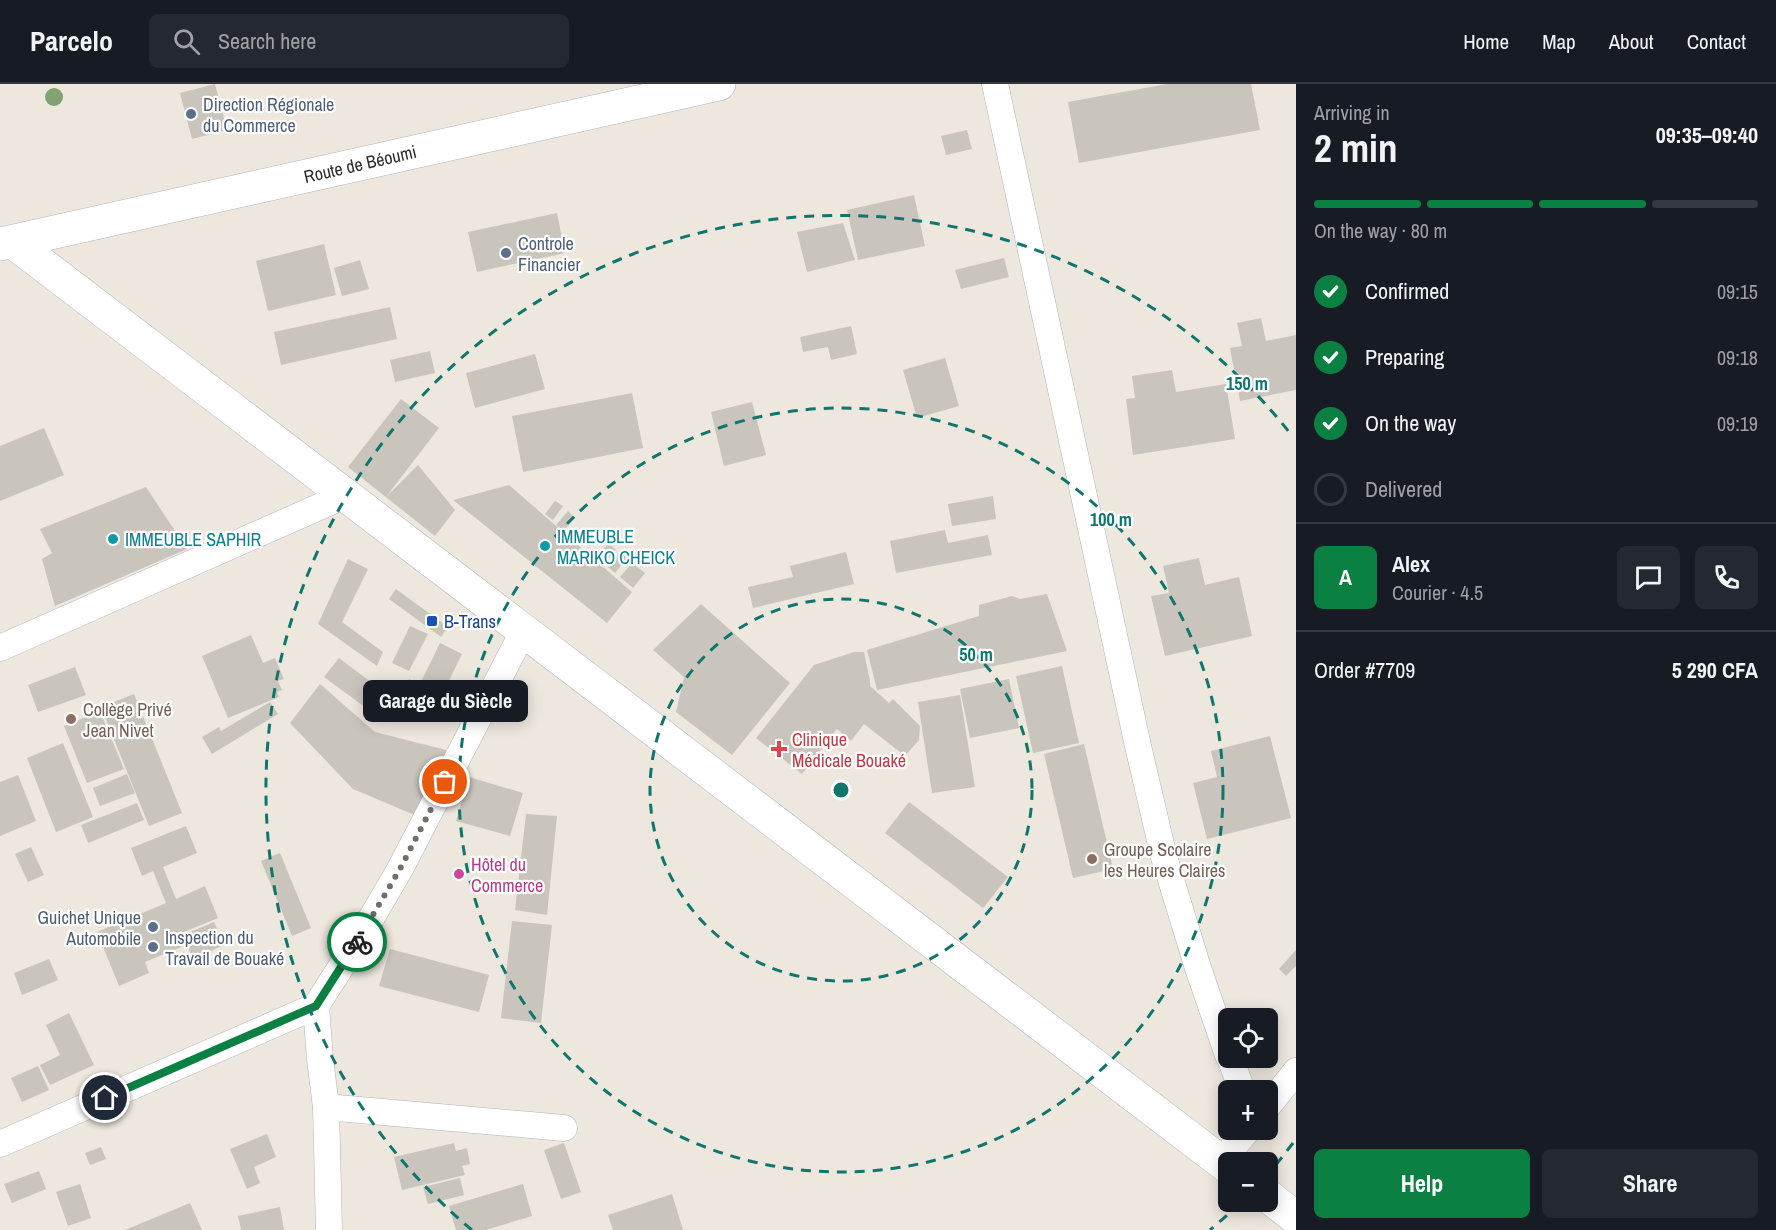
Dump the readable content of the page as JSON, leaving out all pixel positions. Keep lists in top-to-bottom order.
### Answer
{
  "streets": {
    "street": ["Route de Béoumi"]
  },
  "places": {
    "other": [
      "Direction Régionale du Commerce",
      "Controle Financier",
      "IMMEUBLE SAPHIR",
      "IMMEUBLE MARIKO CHEICK",
      "Collège Privé Jean Nivet",
      "Garage du Siècle",
      "Groupe Scolaire les Heures Claires",
      "Hôtel du Commerce",
      "Guichet Unique Automobile",
      "Inspection du Travail de Bouaké"
    ],
    "transit": ["B-Trans"],
    "health": ["Clinique Médicale Bouaké"]
  },
  "page": {
    "header": "Parcelo",
    "search": "Search here",
    "nav": [
      "Home",
      "Map",
      "About",
      "Contact"
    ],
    "heading": ["2 min", "Arriving in", "09:35–09:40"],
    "panel": [
      "Alex",
      "Courier · 4.5",
      "Order #7709",
      "5 290 CFA"
    ],
    "bar": "On the way · 80 m",
    "list": [
      ["Confirmed", "09:15"],
      ["Preparing", "09:18"],
      ["On the way", "09:19"],
      "Delivered"
    ],
    "round": "A",
    "bubble": "Garage du Siècle",
    "map_buttons": ["+", "−"],
    "buttons": ["Help", "Share"]
  },
  "rings": ["150 m", "100 m", "50 m"]
}
